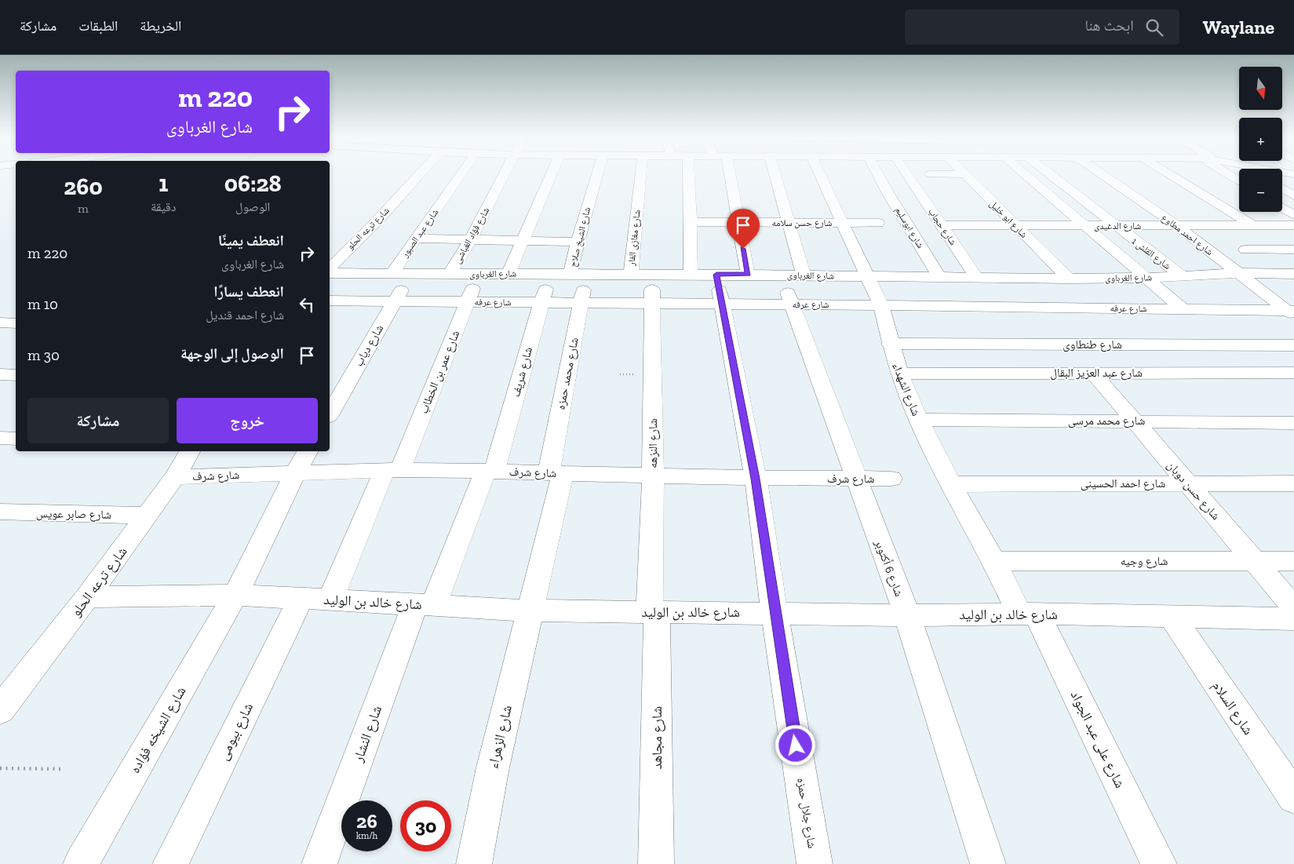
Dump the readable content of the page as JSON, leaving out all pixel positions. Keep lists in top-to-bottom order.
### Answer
{
  "streets": {
    "street": [
      "شارع ابو خليل",
      "شارع حسن سلامه",
      "شارع الدغيدى",
      "شارع حجاب",
      "شارع ابوسليم",
      "شارع ترعه الحلو",
      "شارع عبد الصبور",
      "شارع احمد مطاوع",
      "شارع فؤاد الغباشى",
      "شارع الشيخ صلاح",
      "شارع مغازى الفار",
      "شارع القلش 1",
      "شارع الغرباوى",
      "شارع عرفه",
      "شارع طنطاوى",
      "شارع دياب",
      "شارع عمر بن الخطاب",
      "شارع شريف",
      "شارع عبد العزيز البقال",
      "شارع محمد حمزه",
      "شارع الشهداء",
      "شارع محمد مرسى",
      "شارع النزهه",
      "شارع شرف",
      "شارع احمد الحسينى",
      "شارع حسن دوبان",
      "شارع صابر عويس",
      "شارع وجيه",
      "شارع 6 أكتوبر",
      "شارع خالد بن الوليد",
      "شارع السلام",
      "شارع الشيخه فؤاده",
      "شارع بيومى",
      "شارع النشار",
      "شارع الزهراء",
      "شارع مجاهد",
      "شارع على عبد الجواد",
      "شارع جلال حمزه"
    ]
  },
  "crossings": [
    ["شارع ابو خليل", "شارع الدغيدى"],
    ["شارع ابو خليل", "شارع الغرباوى"],
    ["شارع حسن سلامه", "شارع الشهداء"],
    ["شارع حسن سلامه", "شارع 6 أكتوبر"],
    ["شارع الدغيدى", "شارع حجاب"],
    ["شارع الدغيدى", "شارع احمد مطاوع"],
    ["شارع الدغيدى", "شارع القلش 1"],
    ["شارع حجاب", "شارع الغرباوى"],
    ["شارع ابوسليم", "شارع الغرباوى"],
    ["شارع ترعه الحلو", "شارع شرف"],
    ["شارع ترعه الحلو", "شارع صابر عويس"],
    ["شارع ترعه الحلو", "شارع خالد بن الوليد"],
    ["شارع عبد الصبور", "شارع الغرباوى"],
    ["شارع احمد مطاوع", "شارع الغرباوى"],
    ["شارع احمد مطاوع", "شارع عرفه"],
    ["شارع فؤاد الغباشى", "شارع الغرباوى"],
    ["شارع الشيخ صلاح", "شارع الغرباوى"],
    ["شارع الشيخ صلاح", "شارع محمد حمزه"],
    ["شارع مغازى الفار", "شارع الغرباوى"],
    ["شارع القلش 1", "شارع الغرباوى"],
    ["شارع الغرباوى", "شارع دياب"],
    ["شارع الغرباوى", "شارع عمر بن الخطاب"],
    ["شارع الغرباوى", "شارع شريف"],
    ["شارع الغرباوى", "شارع محمد حمزه"],
    ["شارع الغرباوى", "شارع الشهداء"],
    ["شارع الغرباوى", "شارع النزهه"],
    ["شارع الغرباوى", "شارع 6 أكتوبر"],
    ["شارع الغرباوى", "شارع جلال حمزه"],
    ["شارع عرفه", "شارع دياب"],
    ["شارع عرفه", "شارع عمر بن الخطاب"],
    ["شارع عرفه", "شارع شريف"],
    ["شارع عرفه", "شارع محمد حمزه"],
    ["شارع عرفه", "شارع الشهداء"],
    ["شارع عرفه", "شارع النزهه"],
    ["شارع عرفه", "شارع 6 أكتوبر"],
    ["شارع عرفه", "شارع جلال حمزه"],
    ["شارع طنطاوى", "شارع الشهداء"],
    ["شارع عمر بن الخطاب", "شارع شرف"],
    ["شارع عمر بن الخطاب", "شارع خالد بن الوليد"],
    ["شارع عمر بن الخطاب", "شارع بيومى"],
    ["شارع شريف", "شارع شرف"],
    ["شارع شريف", "شارع خالد بن الوليد"],
    ["شارع شريف", "شارع النشار"],
    ["شارع عبد العزيز البقال", "شارع الشهداء"],
    ["شارع عبد العزيز البقال", "شارع حسن دوبان"],
    ["شارع محمد حمزه", "شارع شرف"],
    ["شارع محمد حمزه", "شارع خالد بن الوليد"],
    ["شارع محمد حمزه", "شارع الزهراء"],
    ["شارع الشهداء", "شارع محمد مرسى"],
    ["شارع الشهداء", "شارع احمد الحسينى"],
    ["شارع الشهداء", "شارع وجيه"],
    ["شارع الشهداء", "شارع خالد بن الوليد"],
    ["شارع الشهداء", "شارع على عبد الجواد"],
    ["شارع محمد مرسى", "شارع حسن دوبان"],
    ["شارع النزهه", "شارع شرف"],
    ["شارع النزهه", "شارع خالد بن الوليد"],
    ["شارع النزهه", "شارع مجاهد"],
    ["شارع شرف", "شارع 6 أكتوبر"],
    ["شارع شرف", "شارع جلال حمزه"],
    ["شارع احمد الحسينى", "شارع حسن دوبان"],
    ["شارع حسن دوبان", "شارع وجيه"],
    ["شارع 6 أكتوبر", "شارع خالد بن الوليد"],
    ["شارع خالد بن الوليد", "شارع السلام"],
    ["شارع خالد بن الوليد", "شارع الشيخه فؤاده"],
    ["شارع خالد بن الوليد", "شارع بيومى"],
    ["شارع خالد بن الوليد", "شارع النشار"],
    ["شارع خالد بن الوليد", "شارع الزهراء"],
    ["شارع خالد بن الوليد", "شارع مجاهد"],
    ["شارع خالد بن الوليد", "شارع على عبد الجواد"],
    ["شارع خالد بن الوليد", "شارع جلال حمزه"]
  ],
  "north": "bottom",
  "page": {
    "header": "Waylane",
    "search": "ابحث هنا",
    "nav": ["الخريطة", "الطبقات", "مشاركة"],
    "map_buttons": ["+", "−"],
    "turn": ["220 m", "شارع الغرباوى"],
    "eta": [
      "06:28",
      "الوصول",
      "1",
      "دقيقة",
      "260",
      "m"
    ],
    "list": [
      {
        "name": "انعطف يمينًا",
        "note": "شارع الغرباوى",
        "value": "220 m"
      },
      {
        "name": "انعطف يسارًا",
        "note": "شارع احمد قنديل",
        "value": "10 m"
      },
      {
        "name": "الوصول إلى الوجهة",
        "value": "30 m"
      }
    ],
    "buttons": ["خروج", "مشاركة"],
    "speed": "26 km/h",
    "limit": "30"
  }
}
